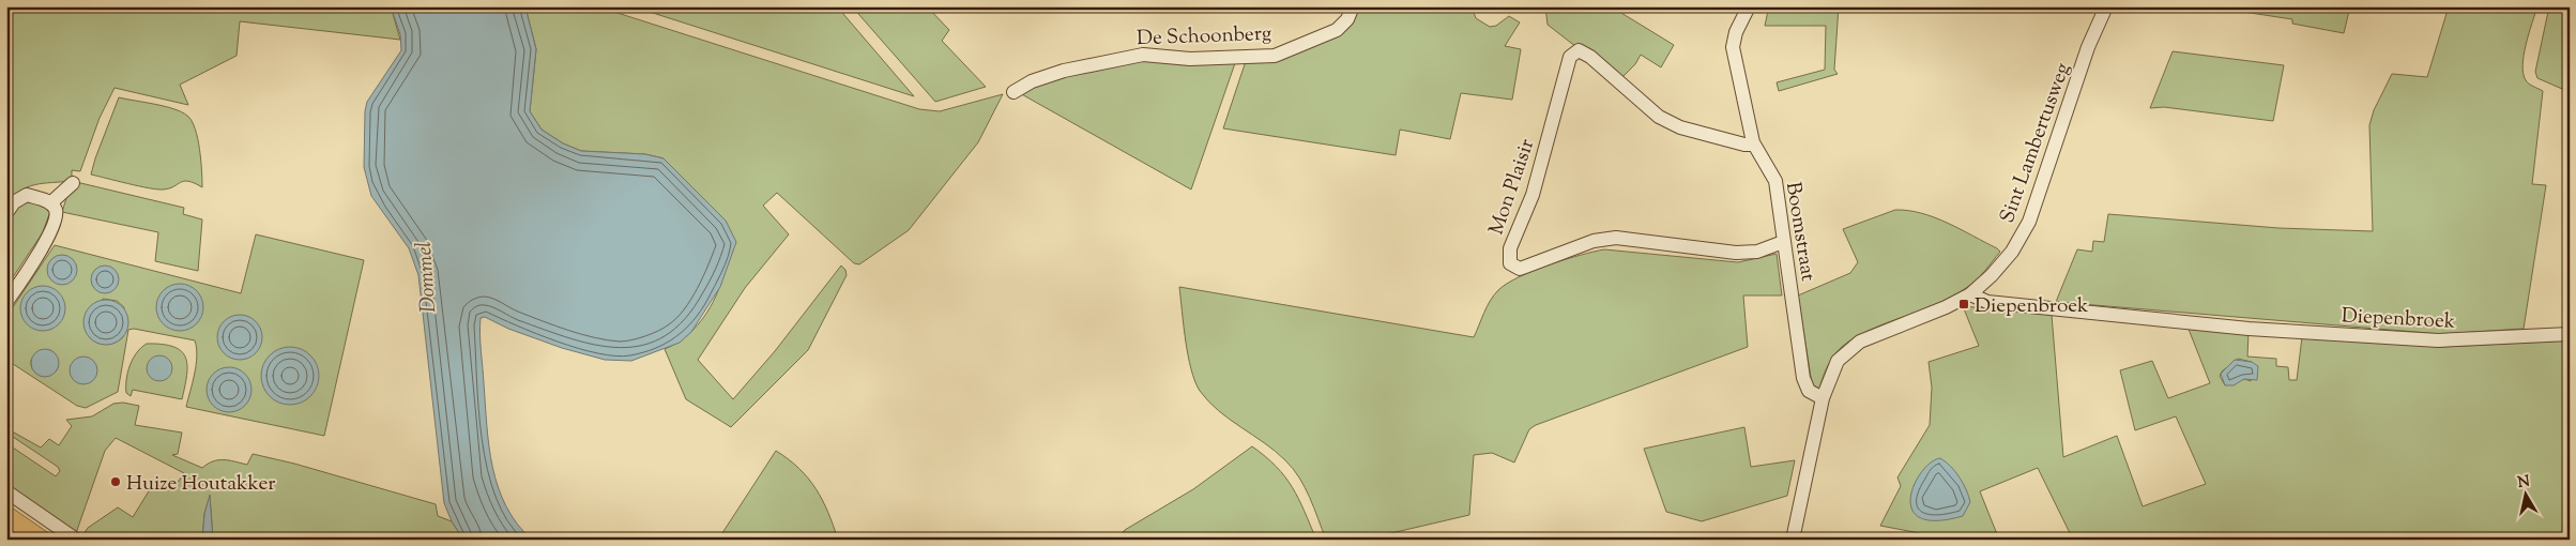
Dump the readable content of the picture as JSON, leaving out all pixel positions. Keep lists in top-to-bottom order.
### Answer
{
  "streets": {
    "street": [
      "De Schoonberg",
      "Sint Lambertusweg",
      "Mon Plaisir",
      "Boomstraat",
      "Diepenbroek"
    ]
  },
  "crossings": [
    ["Sint Lambertusweg", "Boomstraat"],
    ["Sint Lambertusweg", "Diepenbroek"],
    ["Mon Plaisir", "Boomstraat"]
  ],
  "water": ["Dommel"],
  "places": {
    "transit": ["Diepenbroek"],
    "other": ["Huize Houtakker"]
  },
  "north": "top"
}
